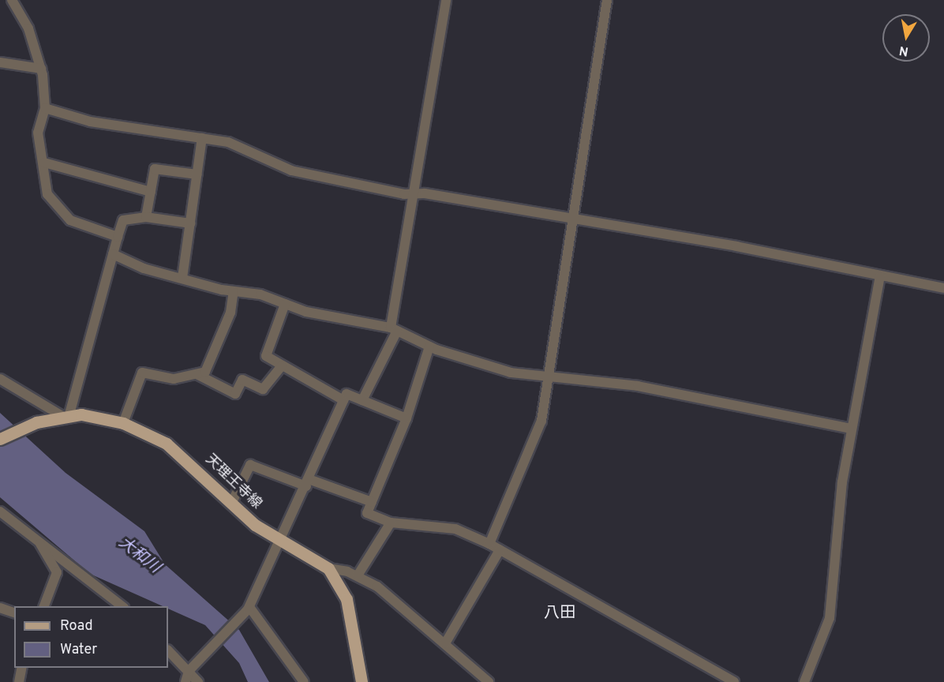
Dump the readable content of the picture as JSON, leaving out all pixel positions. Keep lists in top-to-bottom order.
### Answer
{
  "streets": {
    "main road": ["天理王寺線"]
  },
  "districts": ["八田"],
  "water": ["大和川"],
  "legend": ["Road", "Water"],
  "north": "bottom"
}
